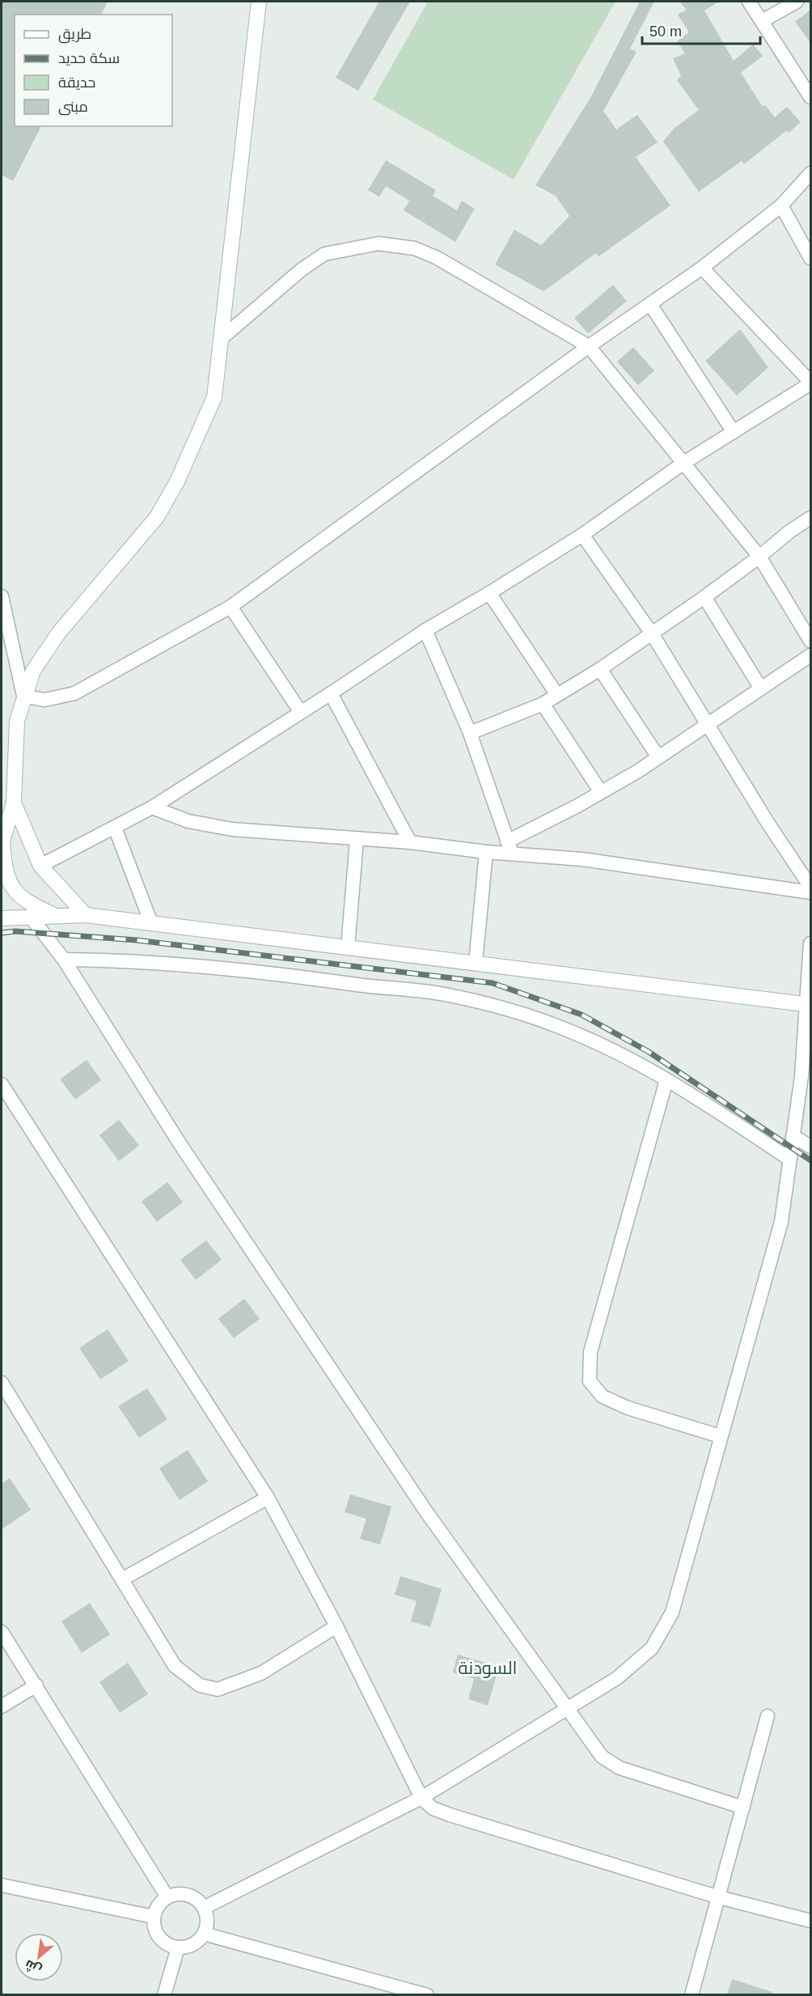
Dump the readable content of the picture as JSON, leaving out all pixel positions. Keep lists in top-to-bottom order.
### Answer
{
  "districts": ["السودنة"],
  "legend": [
    "طريق",
    "سكة حديد",
    "حديقة",
    "مبنى"
  ],
  "scale_bar": "50 m",
  "north": "bottom left"
}
